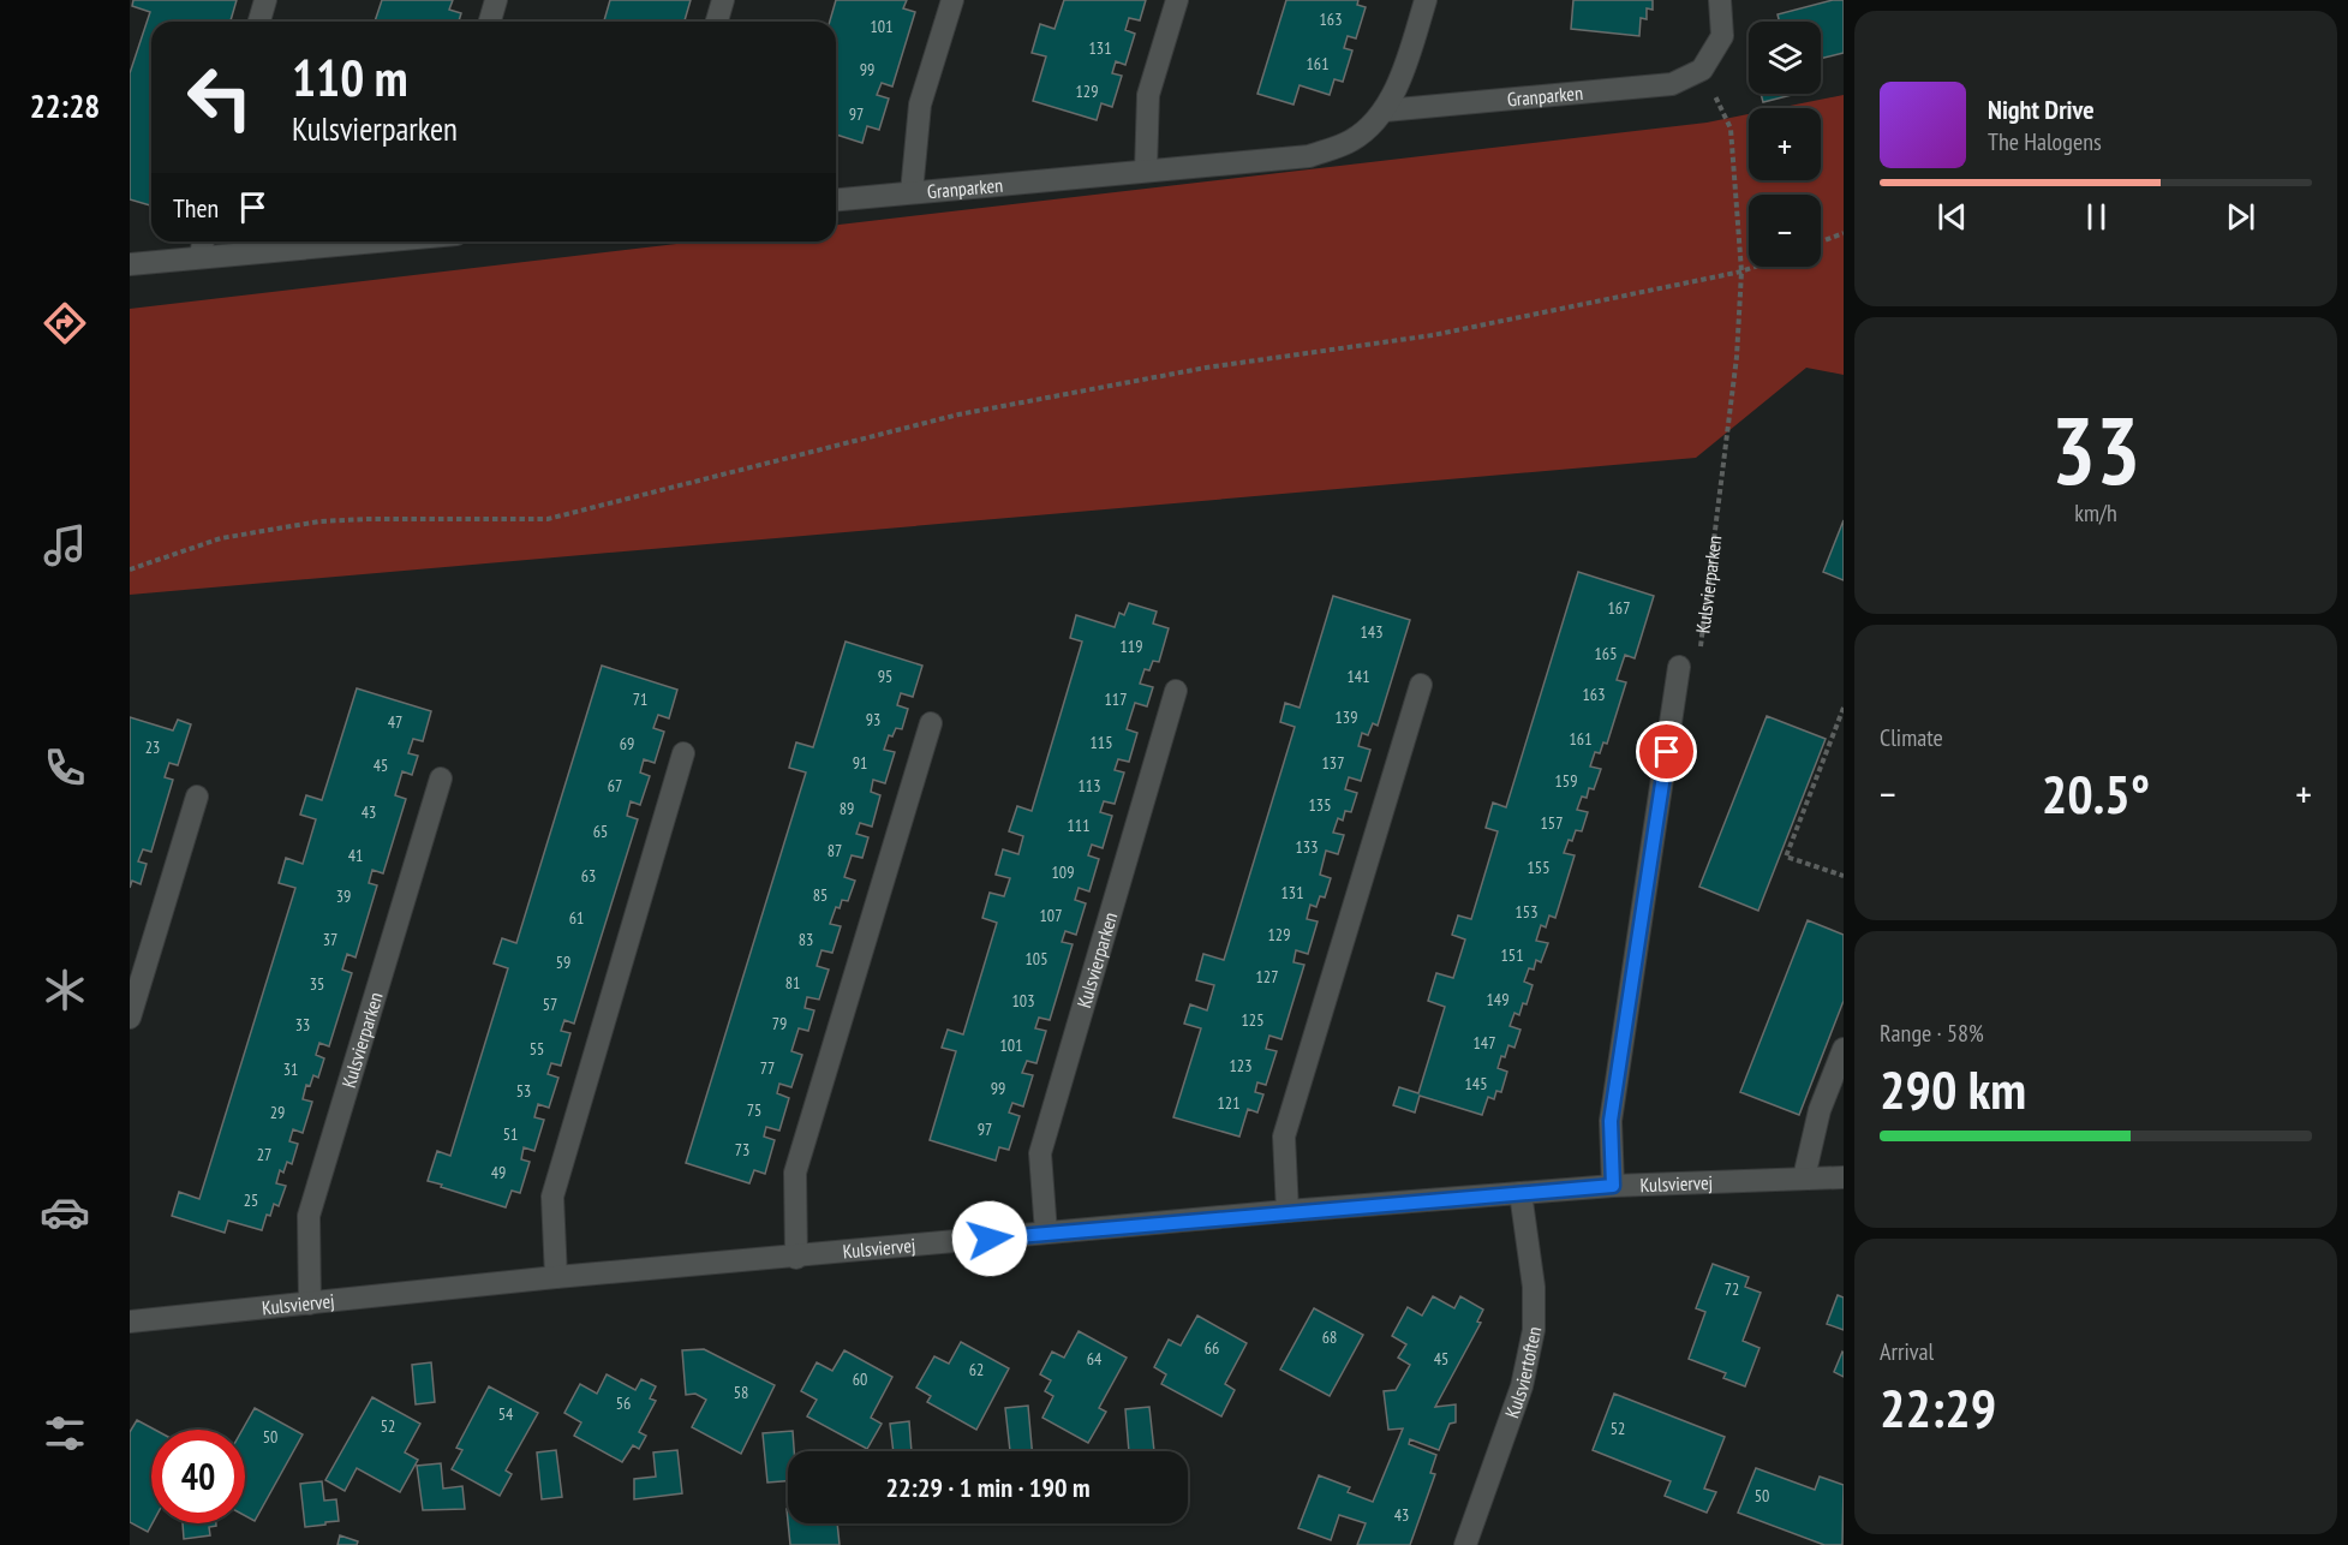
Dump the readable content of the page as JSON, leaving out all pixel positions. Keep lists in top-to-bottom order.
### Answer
{
  "streets": {
    "street": [
      "Granparken",
      "Kulsvierparken",
      "Kulsviervej",
      "Kulsviertoften"
    ]
  },
  "crossings": [
    ["Kulsvierparken", "Kulsviervej"],
    ["Kulsviervej", "Kulsviertoften"]
  ],
  "house_numbers": [
    "163",
    "101",
    "131",
    "161",
    "99",
    "129",
    "97",
    "167",
    "143",
    "119",
    "165",
    "95",
    "141",
    "163",
    "71",
    "117",
    "139",
    "93",
    "47",
    "161",
    "115",
    "69",
    "23",
    "91",
    "137",
    "45",
    "159",
    "67",
    "113",
    "135",
    "89",
    "43",
    "157",
    "111",
    "65",
    "133",
    "87",
    "41",
    "155",
    "109",
    "63",
    "131",
    "85",
    "39",
    "153",
    "107",
    "61",
    "129",
    "37",
    "83",
    "151",
    "105",
    "59",
    "127",
    "81",
    "35",
    "149",
    "103",
    "57",
    "125",
    "79",
    "33",
    "147",
    "101",
    "55",
    "123",
    "77",
    "31",
    "145",
    "99",
    "53",
    "121",
    "75",
    "29",
    "97",
    "51",
    "73",
    "27",
    "49",
    "25",
    "72",
    "68",
    "66",
    "64",
    "45",
    "62",
    "60",
    "58",
    "56",
    "54",
    "52",
    "52",
    "50",
    "50",
    "43"
  ],
  "page": {
    "tabs": "22:28",
    "map_buttons": ["+", "−"],
    "turn": ["110 m", "Kulsvierparken"],
    "song": ["Night Drive", "The Halogens"],
    "then": "Then",
    "tile": [
      ["33", "km/h"],
      "Climate",
      ["Range · 58%", "290 km"],
      ["Arrival", "22:29"]
    ],
    "heat": ["−", "20.5°", "+"],
    "limit": "40",
    "trip": "22:29 · 1 min · 190 m"
  }
}
